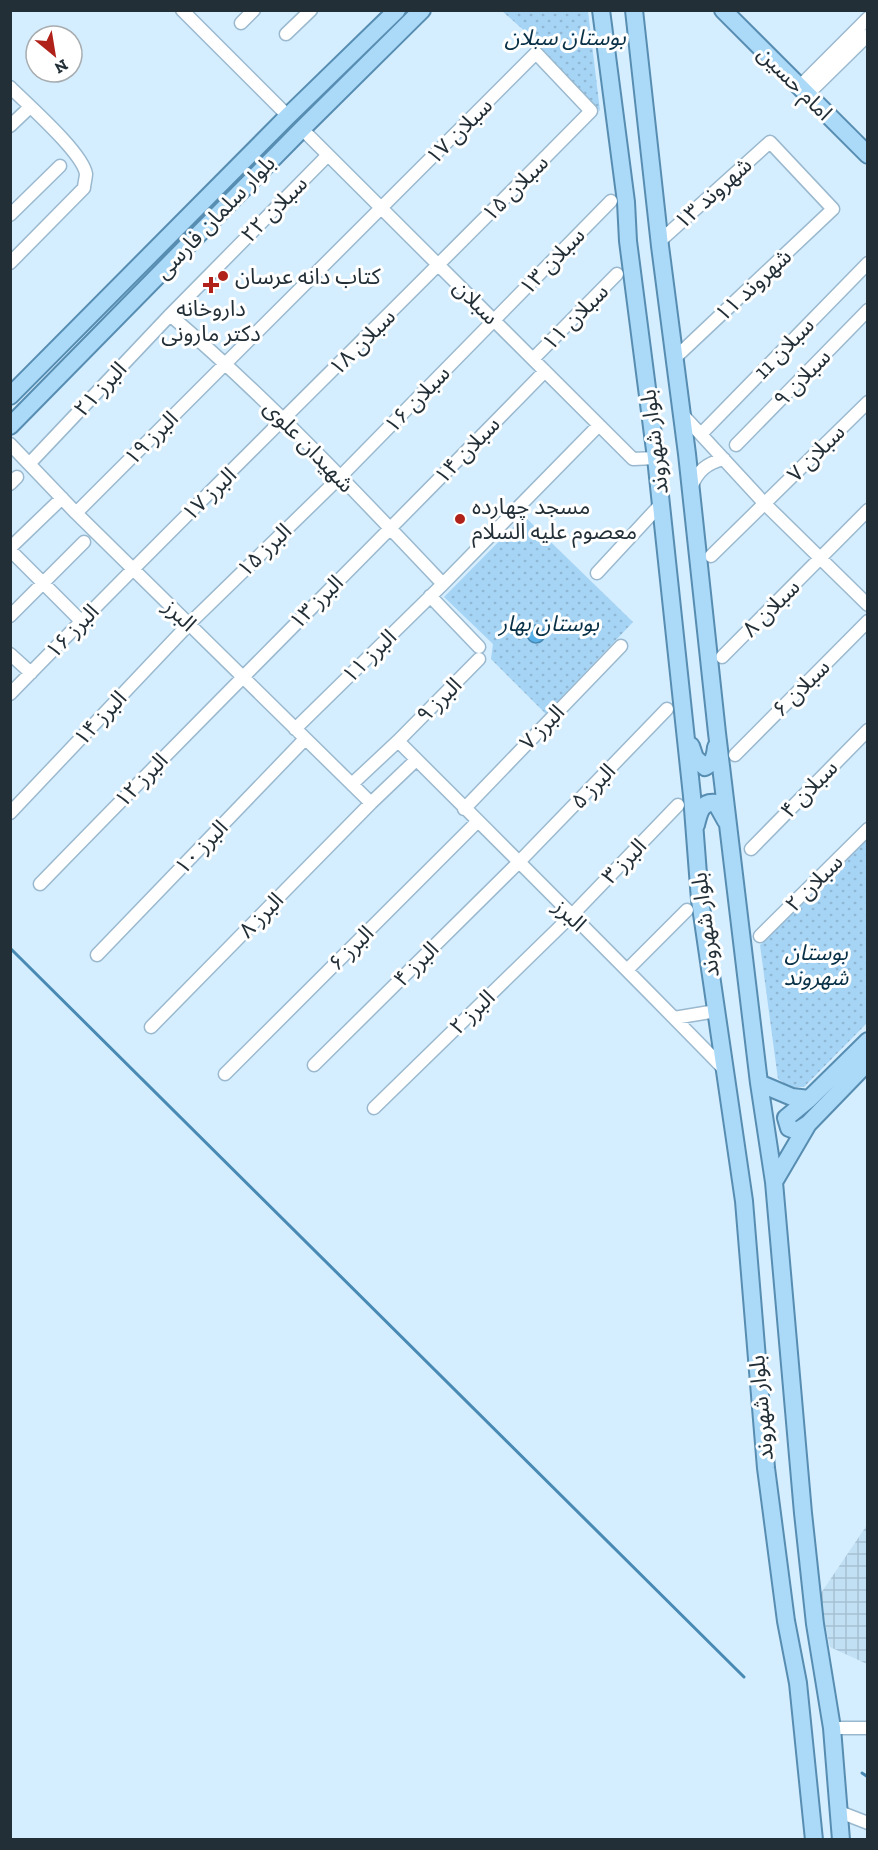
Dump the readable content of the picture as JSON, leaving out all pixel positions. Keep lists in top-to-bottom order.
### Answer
{
  "streets": {
    "main road": ["امام حسین", "بلوار سلمان فارسی", "بلوار شهروند"],
    "street": [
      "سبلان ۱۷",
      "سبلان ۱۵",
      "شهروند ۱۳",
      "سبلان ۲۲",
      "سبلان ۱۳",
      "شهروند ۱۱",
      "سبلان",
      "سبلان ۱۱",
      "سبلان ۱۸",
      "سبلان 11",
      "سبلان ۹",
      "البرز ۲۱",
      "سبلان ۱۶",
      "البرز ۱۹",
      "شهیدان علوی",
      "سبلان ۱۴",
      "سبلان ۷",
      "البرز ۱۷",
      "البرز ۱۵",
      "البرز ۱۳",
      "سبلان ۸",
      "البرز",
      "البرز ۱۶",
      "البرز ۱۱",
      "سبلان ۶",
      "البرز ۹",
      "البرز ۱۴",
      "البرز ۷",
      "البرز ۱۲",
      "البرز ۵",
      "سبلان ۴",
      "البرز ۱۰",
      "البرز ۳",
      "سبلان ۲",
      "البرز ۸",
      "البرز ۶",
      "البرز ۴",
      "البرز ۲"
    ]
  },
  "crossings": [
    ["سبلان ۱۷", "سبلان ۱۵"],
    ["سبلان ۱۷", "سبلان"],
    ["سبلان ۱۷", "البرز ۱۹"],
    ["سبلان ۱۷", "شهیدان علوی"],
    ["سبلان ۱۵", "سبلان"],
    ["سبلان ۱۵", "سبلان ۱۸"],
    ["شهروند ۱۳", "شهروند ۱۱"],
    ["شهروند ۱۳", "بلوار شهروند"],
    ["سبلان ۲۲", "سبلان"],
    ["سبلان ۲۲", "البرز ۲۱"],
    ["سبلان ۲۲", "شهیدان علوی"],
    ["بلوار سلمان فارسی", "سبلان"],
    ["سبلان ۱۳", "سبلان"],
    ["سبلان ۱۳", "سبلان ۱۶"],
    ["سبلان ۱۳", "بلوار شهروند"],
    ["شهروند ۱۱", "بلوار شهروند"],
    ["سبلان", "سبلان ۱۱"],
    ["سبلان", "سبلان ۱۸"],
    ["سبلان", "سبلان ۱۶"],
    ["سبلان", "بلوار شهروند"],
    ["سبلان", "سبلان ۱۴"],
    ["سبلان", "البرز ۱۱"],
    ["سبلان ۱۸", "شهیدان علوی"],
    ["سبلان ۱۸", "البرز ۱۷"],
    ["البرز ۲۱", "شهیدان علوی"],
    ["البرز ۲۱", "البرز"],
    ["سبلان ۱۶", "شهیدان علوی"],
    ["سبلان ۱۶", "البرز ۱۵"],
    ["البرز ۱۹", "شهیدان علوی"],
    ["البرز ۱۹", "البرز"],
    ["بلوار شهروند", "البرز"],
    ["شهیدان علوی", "سبلان ۱۴"],
    ["شهیدان علوی", "البرز ۱۷"],
    ["شهیدان علوی", "البرز ۱۵"],
    ["شهیدان علوی", "البرز ۱۳"],
    ["شهیدان علوی", "البرز ۱۱"],
    ["سبلان ۱۴", "البرز ۱۳"],
    ["البرز ۱۷", "البرز"],
    ["البرز ۱۷", "البرز ۱۶"],
    ["البرز ۱۵", "البرز"],
    ["البرز ۱۵", "البرز ۱۴"],
    ["البرز ۱۳", "البرز"],
    ["البرز ۱۳", "البرز ۱۲"],
    ["البرز", "البرز ۱۶"],
    ["البرز", "البرز ۱۱"],
    ["البرز", "البرز ۹"],
    ["البرز", "البرز ۱۴"],
    ["البرز", "البرز ۷"],
    ["البرز", "البرز ۱۲"],
    ["البرز", "البرز ۵"],
    ["البرز", "البرز ۱۰"],
    ["البرز", "البرز ۳"],
    ["البرز", "البرز ۸"],
    ["البرز", "البرز ۶"],
    ["البرز", "البرز ۴"],
    ["البرز", "البرز ۲"],
    ["البرز ۱۱", "البرز ۹"],
    ["البرز ۵", "البرز ۴"],
    ["البرز ۳", "البرز ۲"]
  ],
  "parks": ["بوستان سبلان", "بوستان بهار", "بوستان شهروند"],
  "places": {
    "other": ["کتاب دانه عرسان", "مسجد چهارده معصوم علیه السلام"],
    "health": ["داروخانه دکتر مارونی"]
  },
  "north": "bottom right"
}
